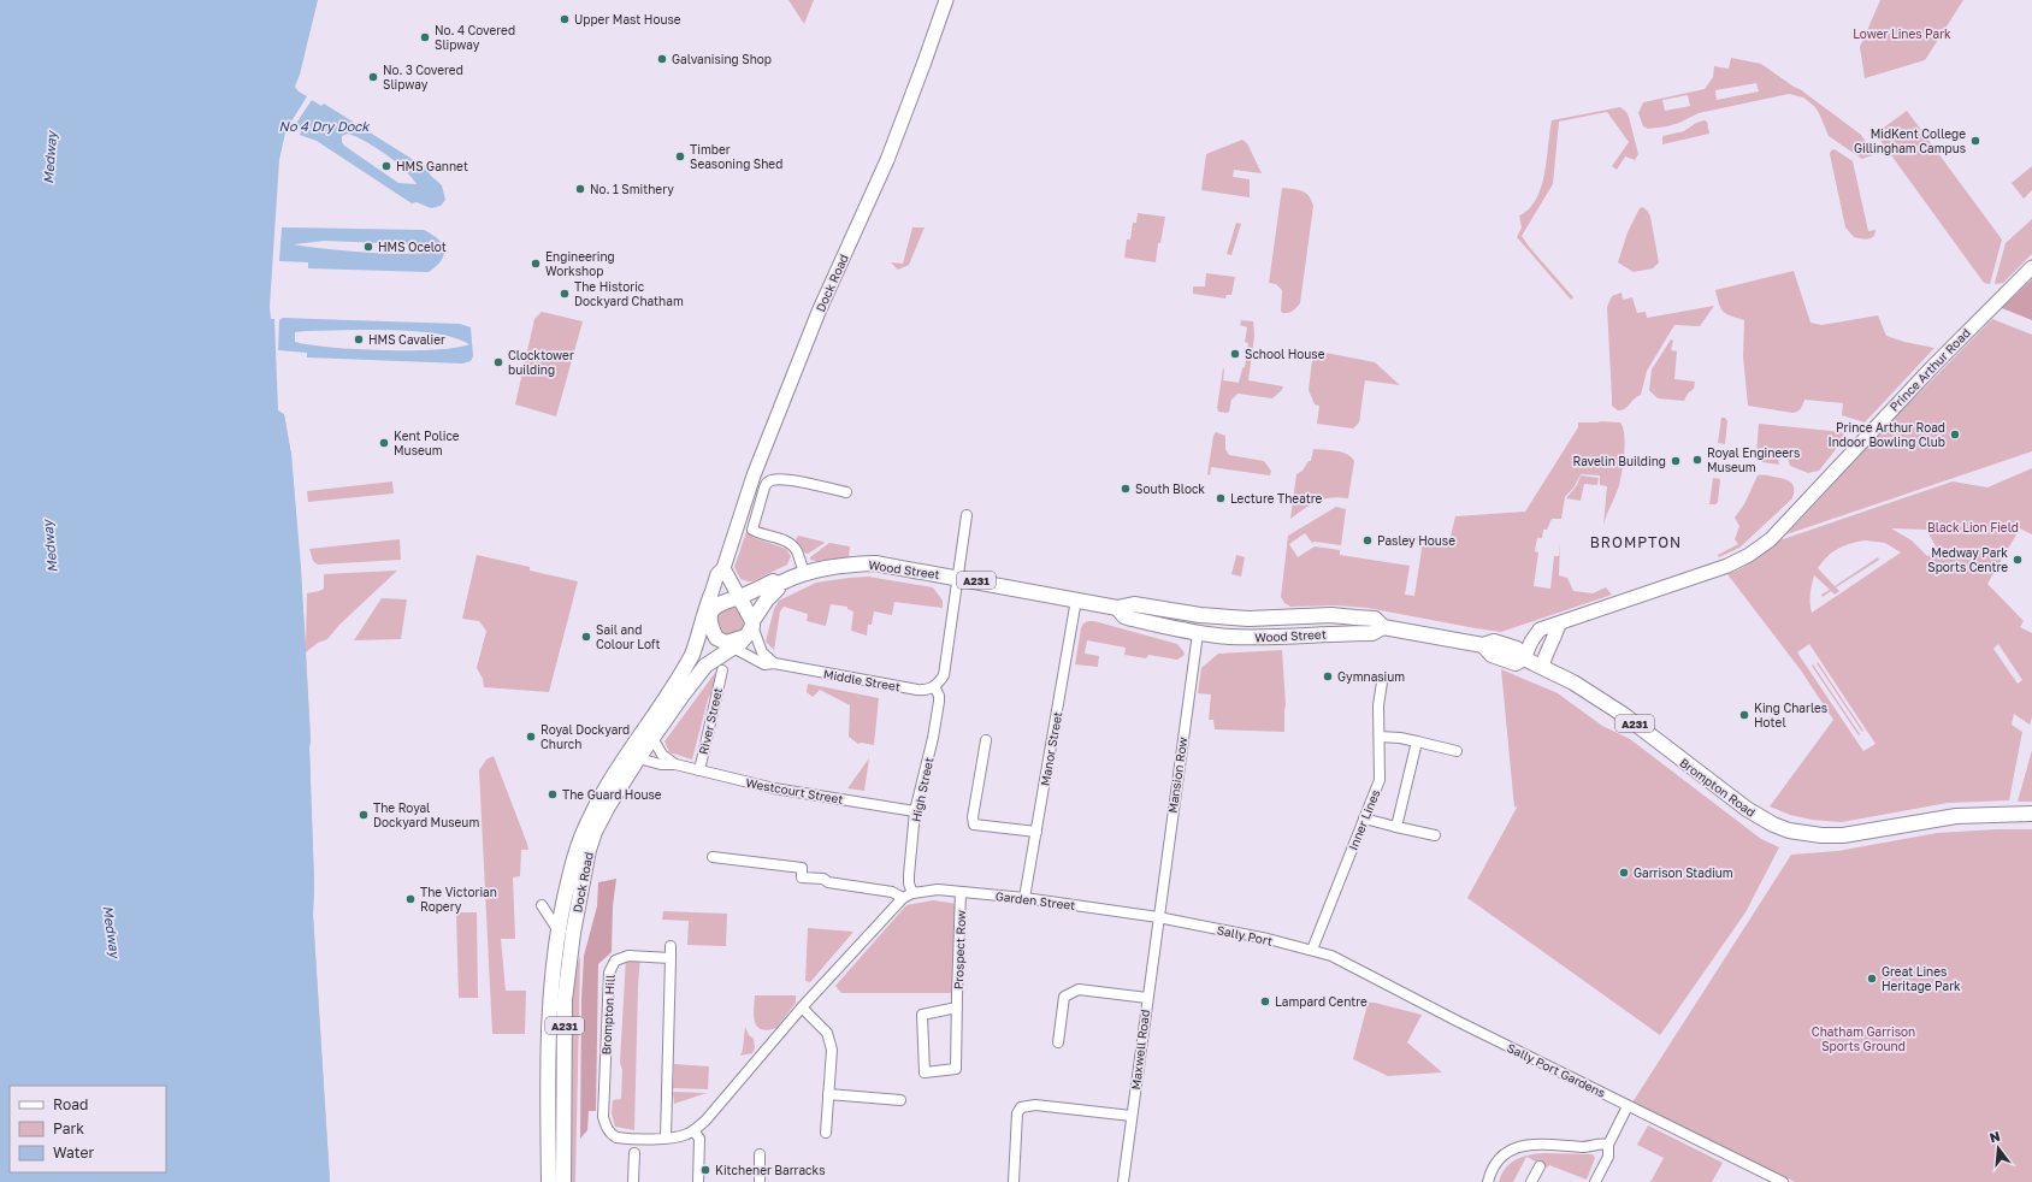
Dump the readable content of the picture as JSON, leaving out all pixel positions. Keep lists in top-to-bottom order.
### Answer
{
  "streets": {
    "main road": [
      "Dock Road",
      "Prince Arthur Road",
      "Wood Street",
      "A231",
      "Brompton Road"
    ],
    "street": [
      "Middle Street",
      "River Street",
      "Manor Street",
      "Mansion Row",
      "High Street",
      "Westcourt Street",
      "Inner Lines",
      "Garden Street",
      "Sally Port",
      "Prospect Row",
      "Brompton Hill",
      "Maxwell Road",
      "Sally Port Gardens"
    ]
  },
  "crossings": [
    ["Dock Road", "Wood Street"],
    ["Dock Road", "Middle Street"],
    ["Dock Road", "Westcourt Street"],
    ["Prince Arthur Road", "Wood Street"],
    ["Wood Street", "Manor Street"],
    ["Wood Street", "Mansion Row"],
    ["Wood Street", "Brompton Road"],
    ["Middle Street", "High Street"],
    ["River Street", "Westcourt Street"],
    ["Manor Street", "Garden Street"],
    ["Mansion Row", "Garden Street"],
    ["Mansion Row", "Sally Port"],
    ["Mansion Row", "Maxwell Road"],
    ["High Street", "Westcourt Street"],
    ["High Street", "Garden Street"],
    ["High Street", "Brompton Hill"],
    ["Inner Lines", "Sally Port"],
    ["Garden Street", "Sally Port"],
    ["Garden Street", "Prospect Row"],
    ["Garden Street", "Brompton Hill"],
    ["Garden Street", "Maxwell Road"],
    ["Sally Port", "Maxwell Road"],
    ["Sally Port", "Sally Port Gardens"]
  ],
  "districts": ["BROMPTON"],
  "water": ["No 4 Dry Dock", "Medway"],
  "parks": ["Lower Lines Park", "Black Lion Field", "Chatham Garrison Sports Ground"],
  "places": [
    "Upper Mast House",
    "No. 4 Covered Slipway",
    "Galvanising Shop",
    "No. 3 Covered Slipway",
    "MidKent College Gillingham Campus",
    "Timber Seasoning Shed",
    "HMS Gannet",
    "No. 1 Smithery",
    "HMS Ocelot",
    "Engineering Workshop",
    "The Historic Dockyard Chatham",
    "HMS Cavalier",
    "School House",
    "Clocktower building",
    "Prince Arthur Road Indoor Bowling Club",
    "Kent Police Museum",
    "Royal Engineers Museum",
    "Ravelin Building",
    "South Block",
    "Lecture Theatre",
    "Pasley House",
    "Medway Park Sports Centre",
    "Sail and Colour Loft",
    "Gymnasium",
    "King Charles Hotel",
    "Royal Dockyard Church",
    "The Guard House",
    "The Royal Dockyard Museum",
    "Garrison Stadium",
    "The Victorian Ropery",
    "Great Lines Heritage Park",
    "Lampard Centre",
    "Kitchener Barracks"
  ],
  "legend": ["Road", "Park", "Water"],
  "north": "top"
}
